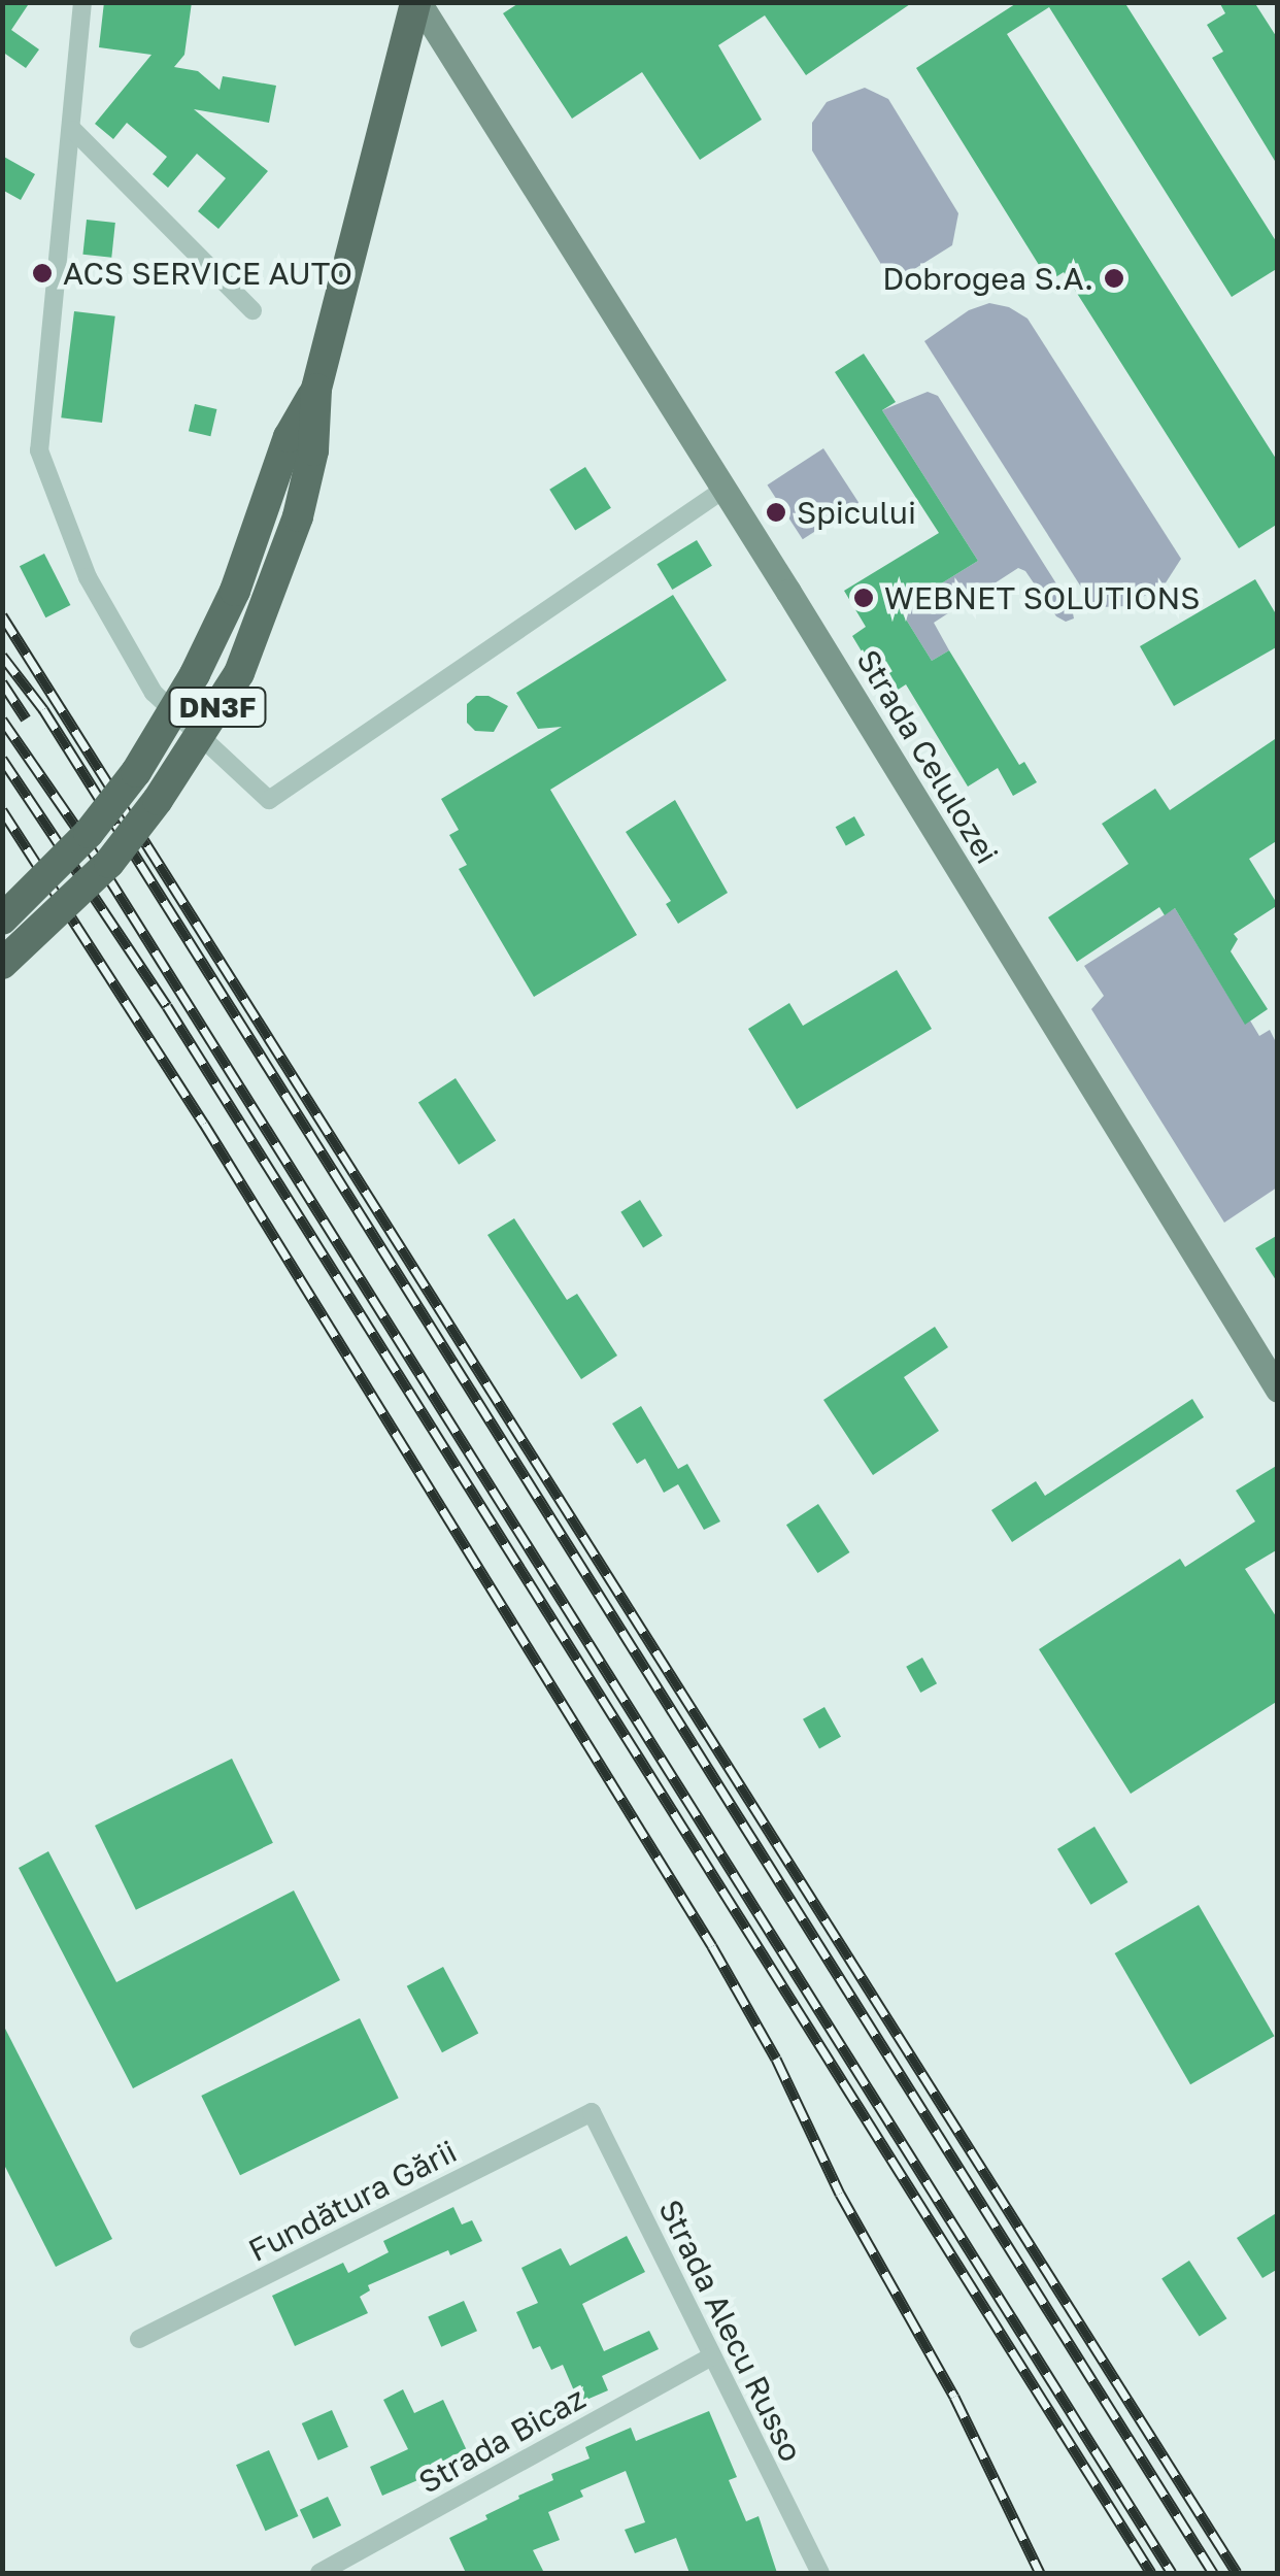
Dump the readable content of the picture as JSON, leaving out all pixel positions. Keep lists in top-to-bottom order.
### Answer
{
  "streets": {
    "main road": ["DN3F"],
    "street": [
      "Strada Celulozei",
      "Fundătura Gării",
      "Strada Alecu Russo",
      "Strada Bicaz"
    ]
  },
  "crossings": [
    ["DN3F", "Strada Celulozei"],
    ["Fundătura Gării", "Strada Alecu Russo"],
    ["Strada Alecu Russo", "Strada Bicaz"]
  ],
  "places": [
    "ACS SERVICE AUTO",
    "Dobrogea S.A.",
    "Spicului",
    "WEBNET SOLUTIONS"
  ]
}
